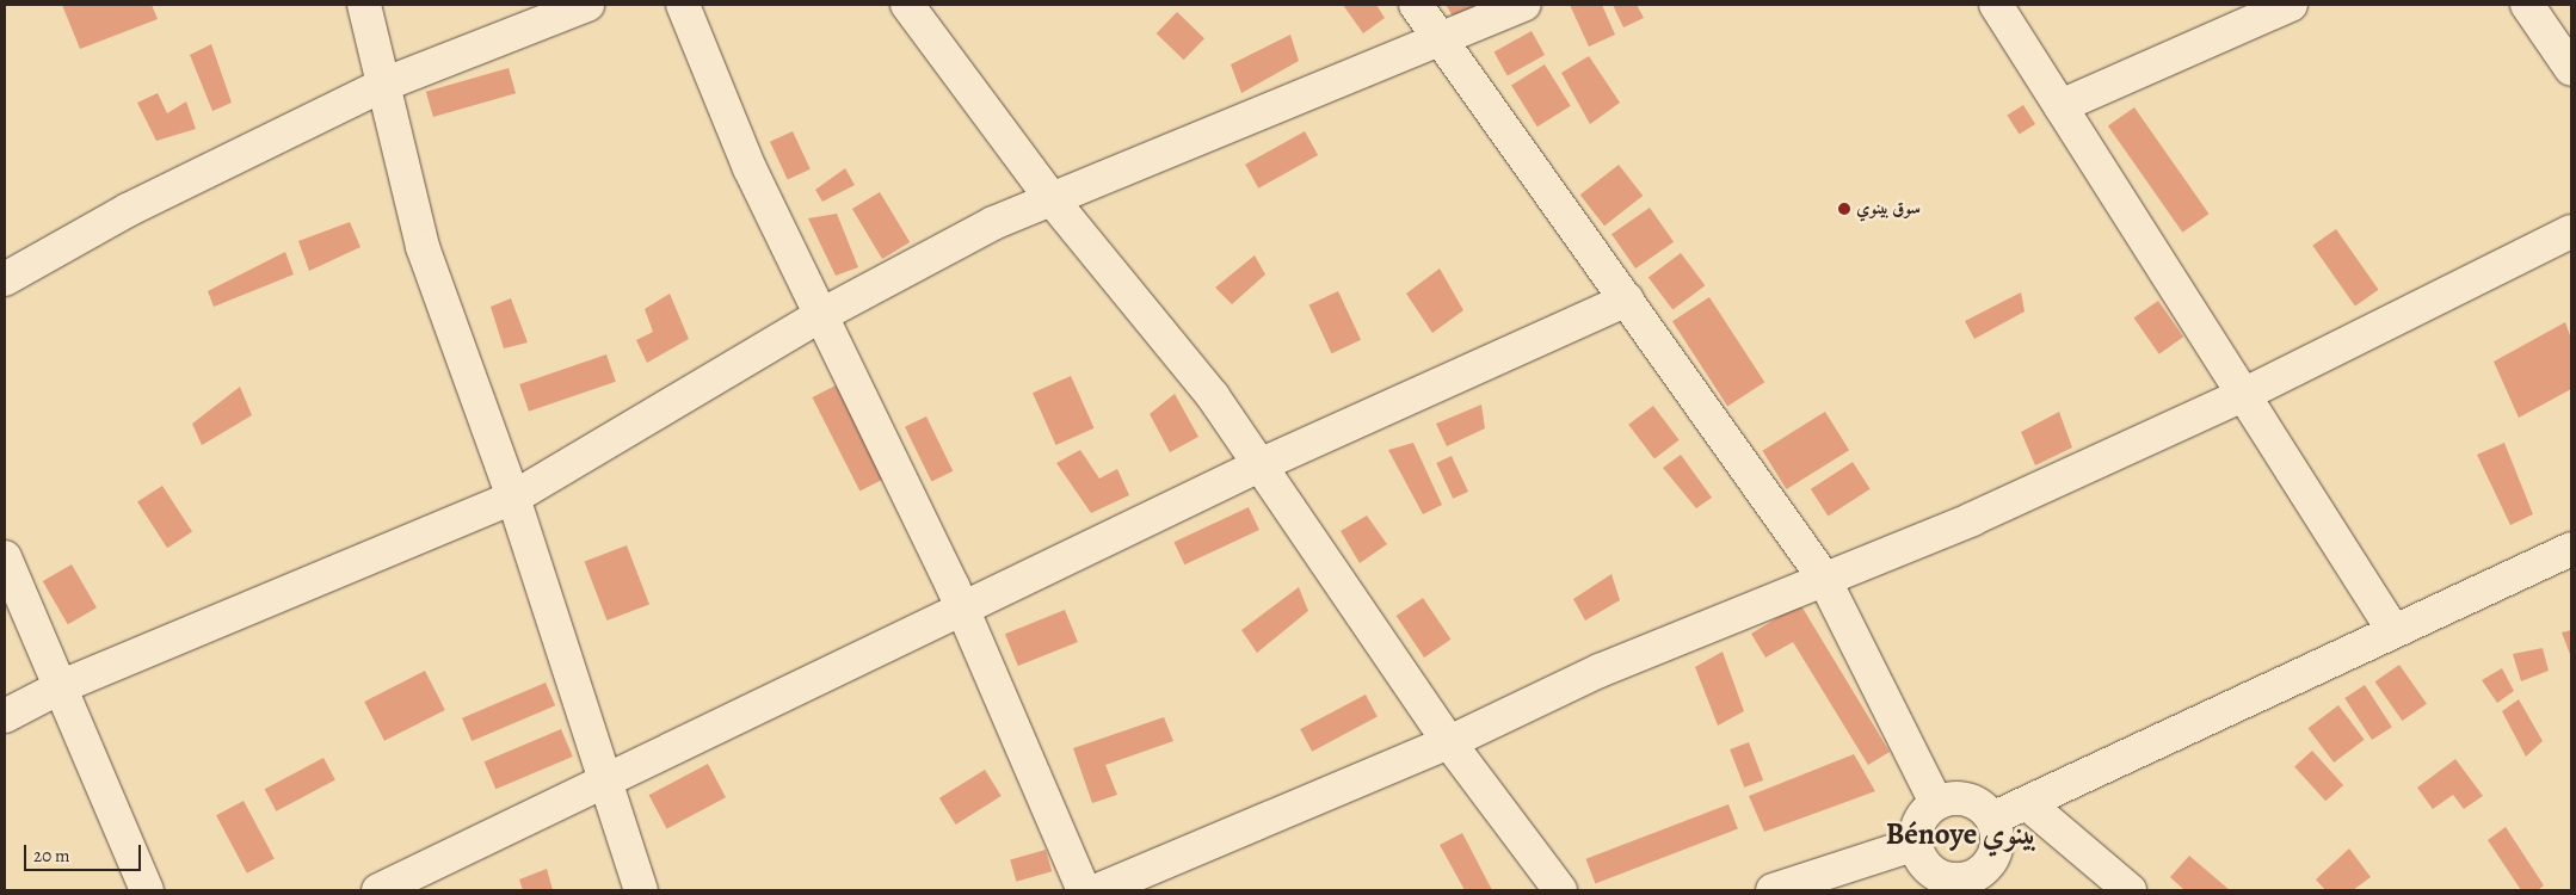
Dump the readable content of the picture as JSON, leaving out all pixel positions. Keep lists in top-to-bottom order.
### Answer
{
  "districts": ["Bénoye بينوي"],
  "places": ["سوق بينوي"],
  "scale_bar": "20 m"
}
